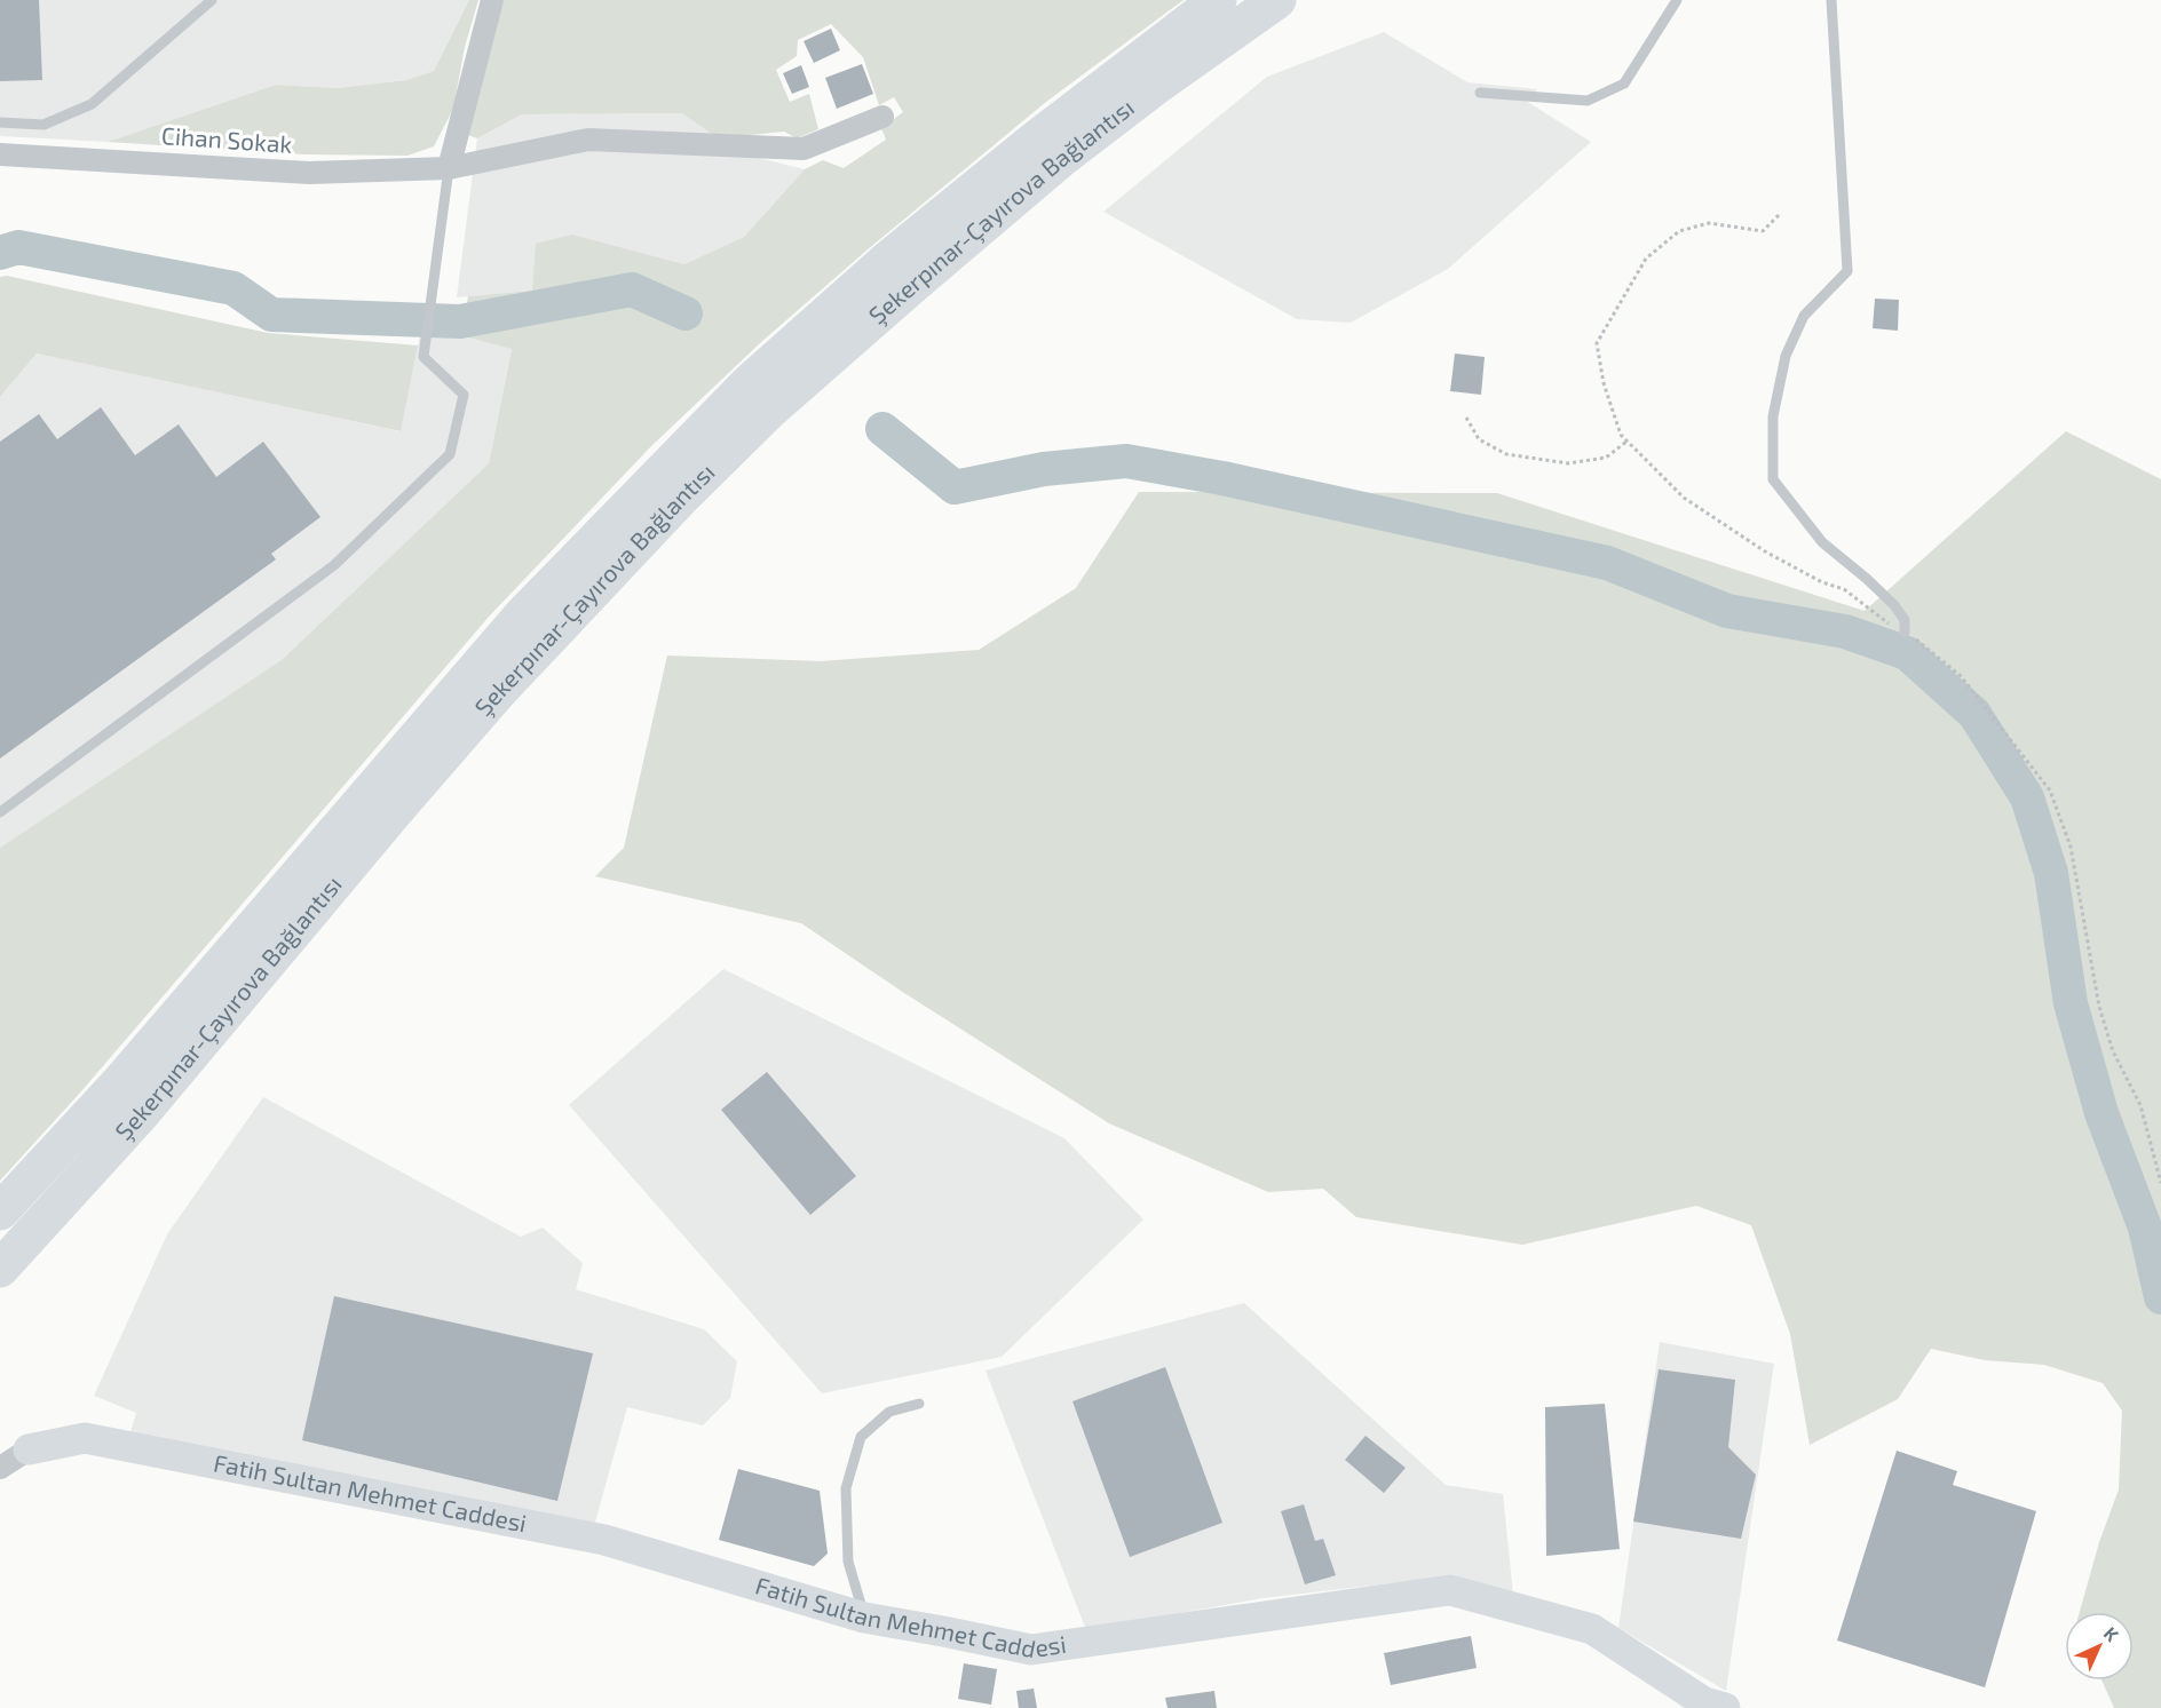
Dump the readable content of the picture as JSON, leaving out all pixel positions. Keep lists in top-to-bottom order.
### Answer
{
  "streets": {
    "highway": ["Şekerpınar-Çayırova Bağlantısı"],
    "street": ["Cihan Sokak", "Fatih Sultan Mehmet Caddesi"]
  },
  "north": "top right"
}
